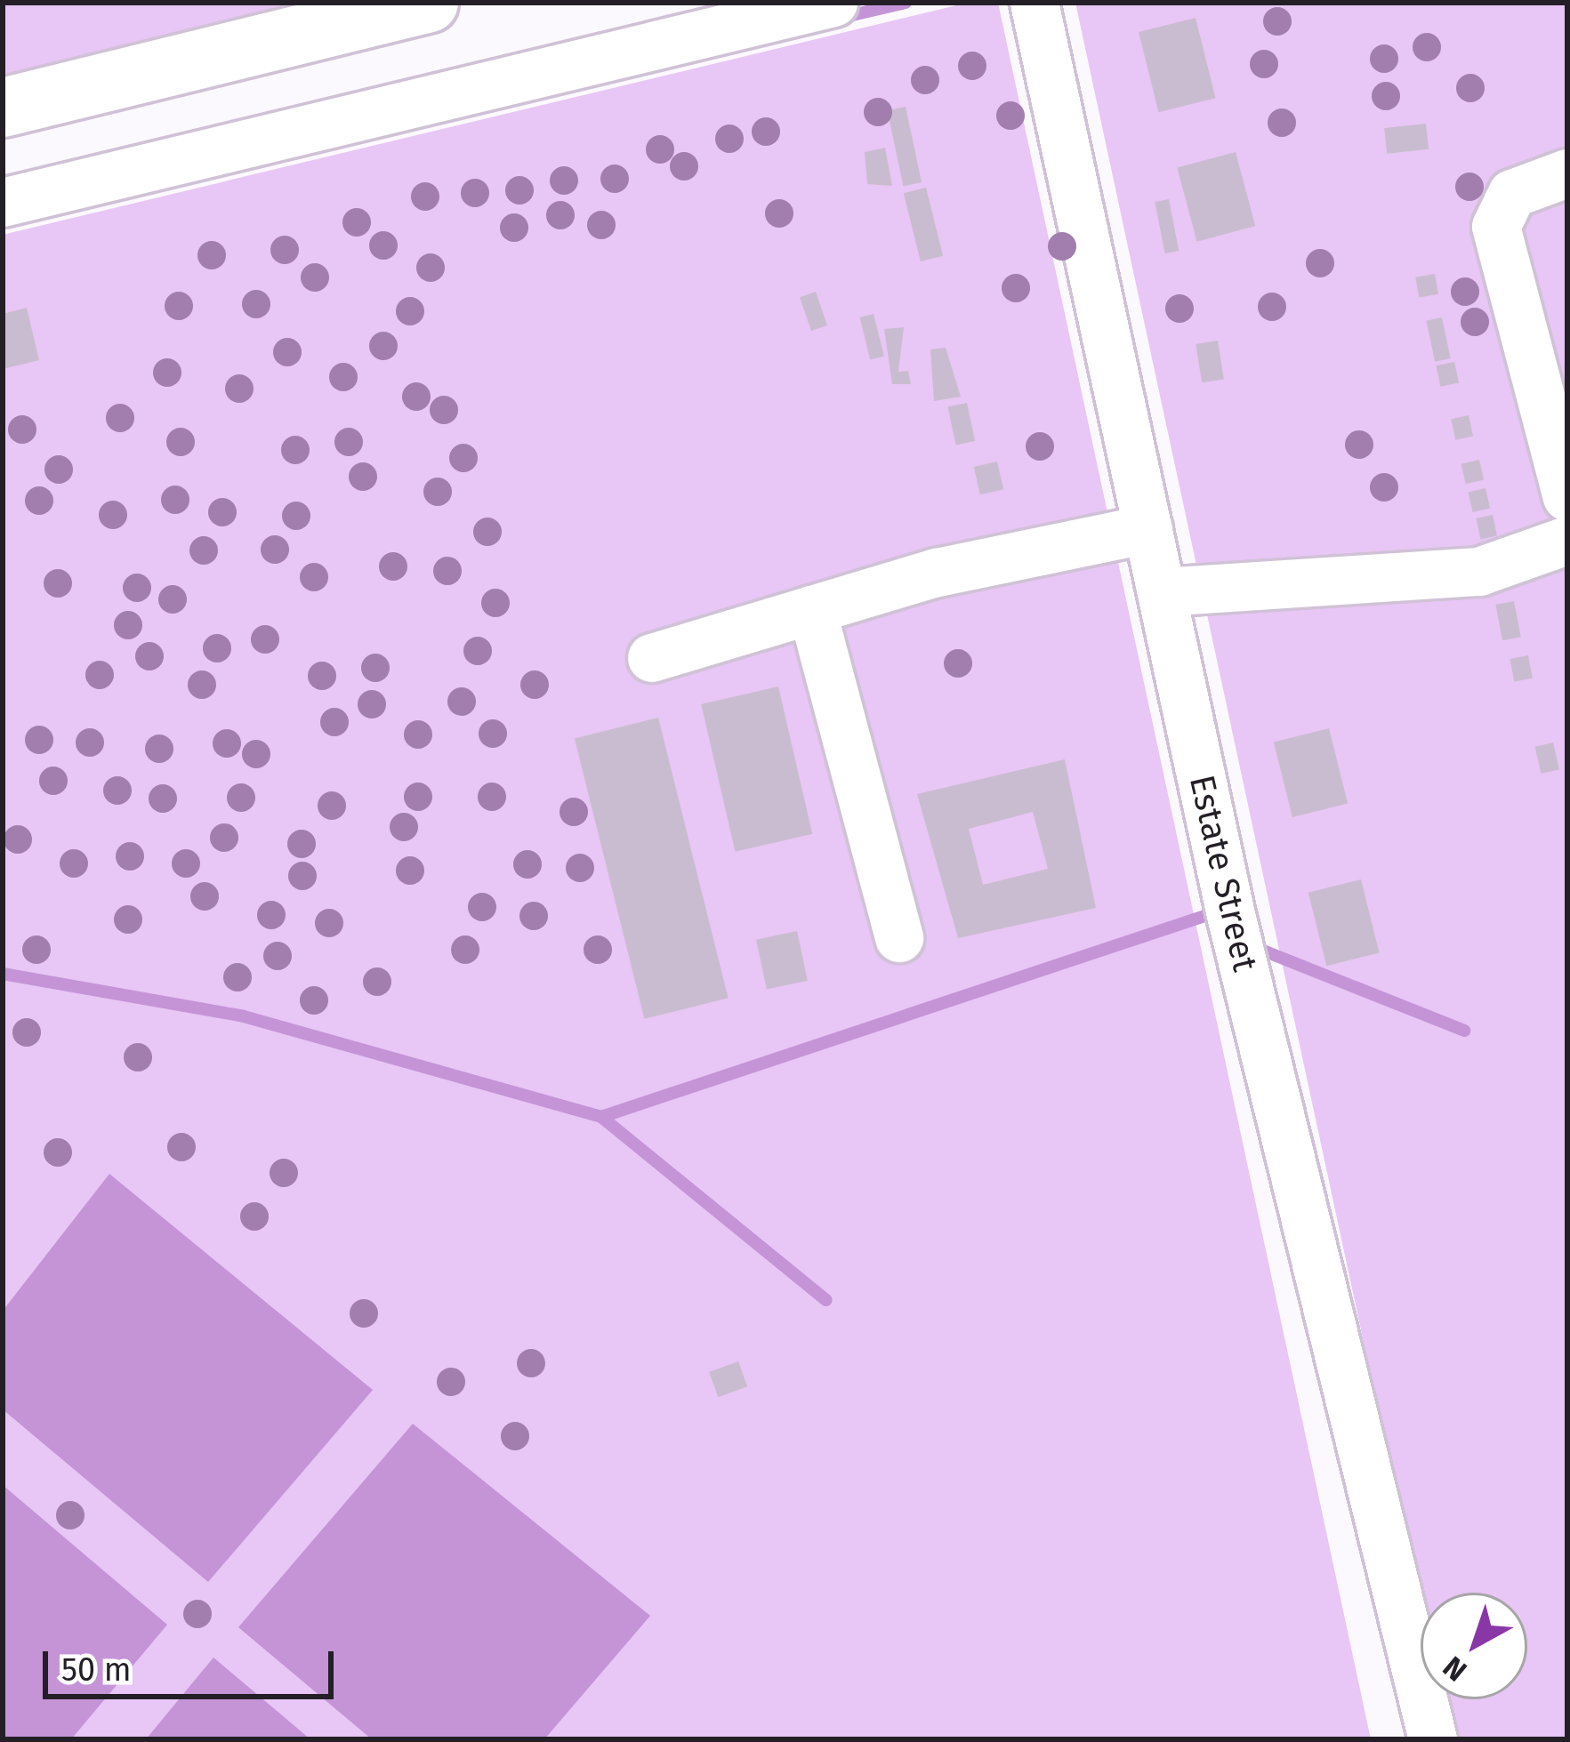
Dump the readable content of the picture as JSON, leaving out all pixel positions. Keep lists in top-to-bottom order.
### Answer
{
  "streets": {
    "street": ["Estate Street"]
  },
  "scale_bar": "50 m",
  "north": "bottom left"
}
